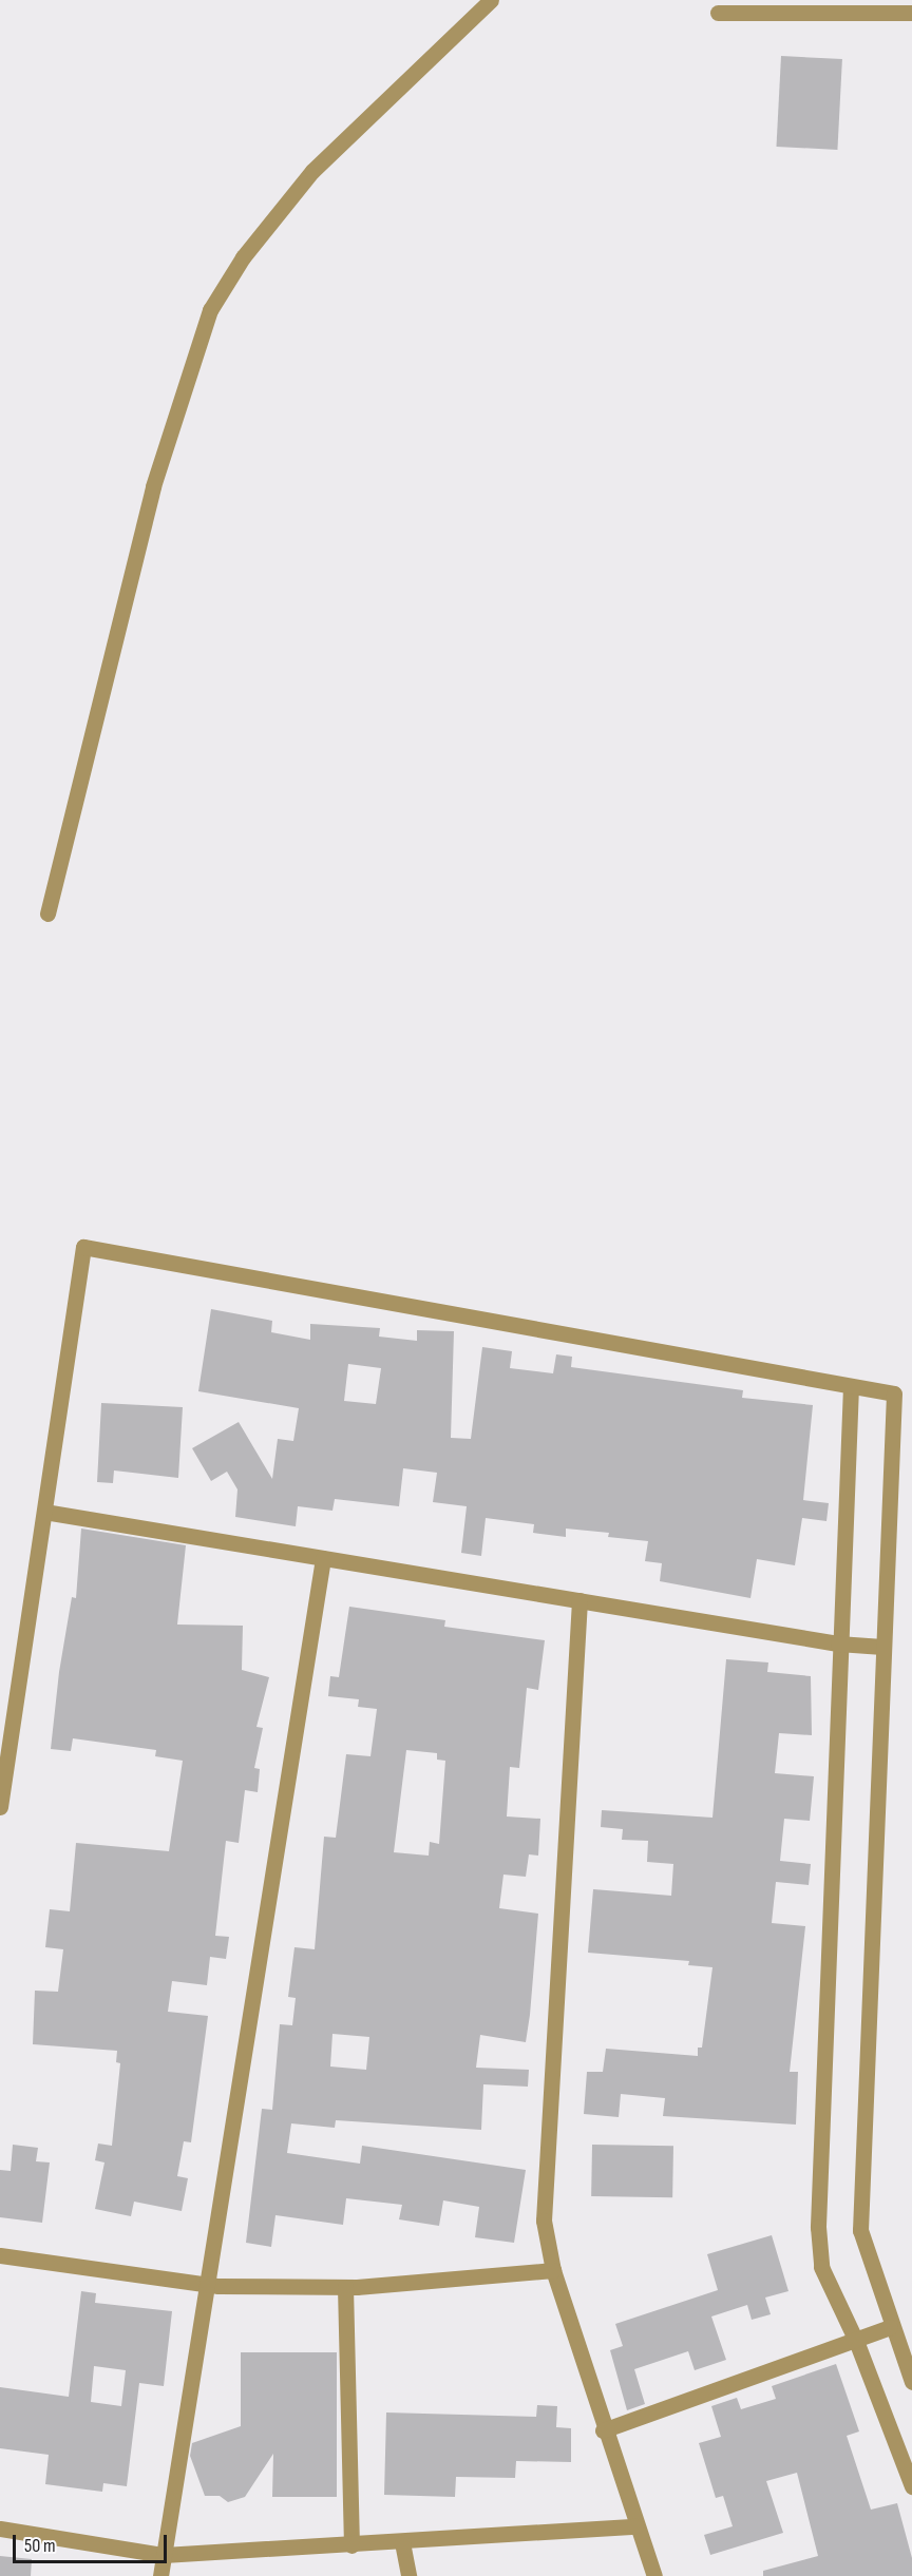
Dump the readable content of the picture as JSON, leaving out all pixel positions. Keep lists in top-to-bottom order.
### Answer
{
  "scale_bar": "50 m"
}
